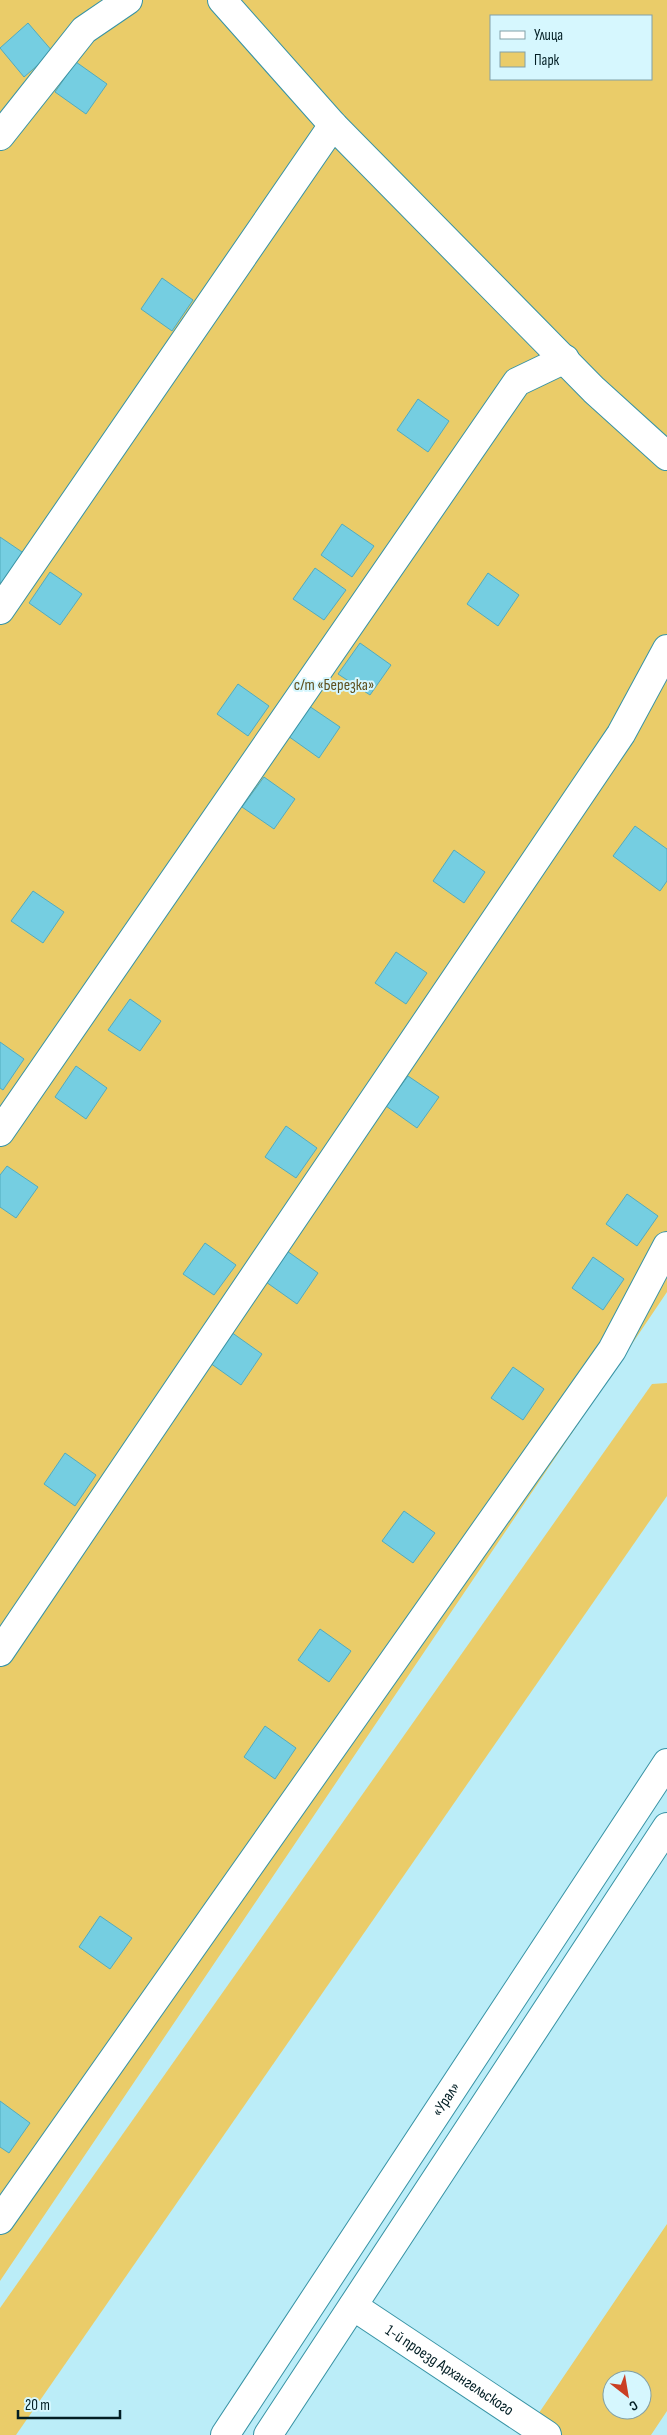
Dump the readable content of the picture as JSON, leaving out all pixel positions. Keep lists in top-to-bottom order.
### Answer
{
  "streets": {
    "main road": ["«Урал»", "1-й проезд Архангельского"]
  },
  "parks": ["с/т «Березка»"],
  "legend": ["Улица", "Парк"],
  "scale_bar": "20 m",
  "north": "bottom right"
}
